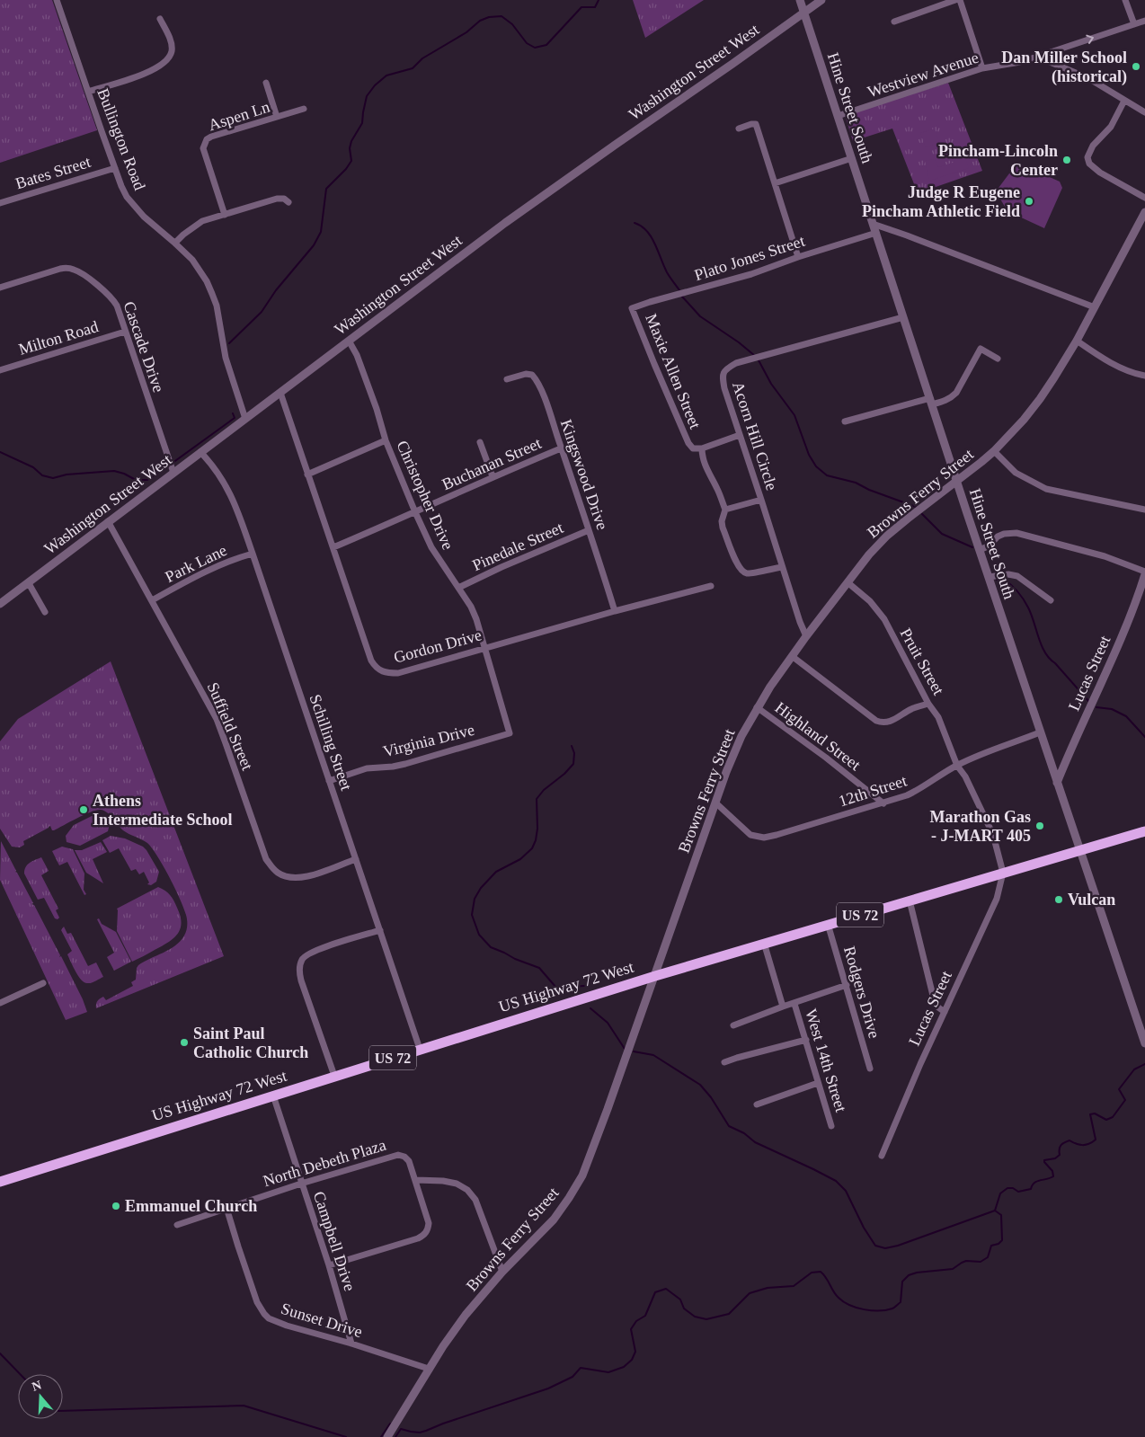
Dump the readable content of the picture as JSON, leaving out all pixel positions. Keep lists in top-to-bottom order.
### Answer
{
  "streets": {
    "highway": ["US 72", "US Highway 72 West"],
    "street": [
      "Washington Street West",
      "Westview Avenue",
      "Hine Street South",
      "Aspen Ln",
      "Bullington Road",
      "Bates Street",
      "Plato Jones Street",
      "Milton Road",
      "Cascade Drive",
      "Maxie Allen Street",
      "Acorn Hill Circle",
      "Buchanan Street",
      "Kingswood Drive",
      "Browns Ferry Street",
      "Christopher Drive",
      "Pinedale Street",
      "Park Lane",
      "Gordon Drive",
      "Pruit Street",
      "Lucas Street",
      "Suffield Street",
      "Highland Street",
      "Virginia Drive",
      "Schilling Street",
      "12th Street",
      "Rodgers Drive",
      "West 14th Street",
      "North Debeth Plaza",
      "Campbell Drive",
      "Sunset Drive"
    ]
  },
  "crossings": [
    ["Washington Street West", "Hine Street South"],
    ["Washington Street West", "Bullington Road"],
    ["Washington Street West", "Cascade Drive"],
    ["Washington Street West", "Christopher Drive"],
    ["Washington Street West", "Gordon Drive"],
    ["Washington Street West", "Suffield Street"],
    ["Washington Street West", "Schilling Street"],
    ["Westview Avenue", "Hine Street South"],
    ["Hine Street South", "Plato Jones Street"],
    ["Hine Street South", "Acorn Hill Circle"],
    ["Hine Street South", "Browns Ferry Street"],
    ["Hine Street South", "Lucas Street"],
    ["Hine Street South", "12th Street"],
    ["Hine Street South", "US Highway 72 West"],
    ["Bullington Road", "Bates Street"],
    ["Plato Jones Street", "Maxie Allen Street"],
    ["Milton Road", "Cascade Drive"],
    ["Maxie Allen Street", "Acorn Hill Circle"],
    ["Acorn Hill Circle", "Browns Ferry Street"],
    ["Buchanan Street", "Kingswood Drive"],
    ["Buchanan Street", "Christopher Drive"],
    ["Buchanan Street", "Gordon Drive"],
    ["Kingswood Drive", "Pinedale Street"],
    ["Kingswood Drive", "Gordon Drive"],
    ["Browns Ferry Street", "Pruit Street"],
    ["Browns Ferry Street", "Highland Street"],
    ["Browns Ferry Street", "12th Street"],
    ["Browns Ferry Street", "US Highway 72 West"],
    ["Browns Ferry Street", "Sunset Drive"],
    ["Christopher Drive", "Pinedale Street"],
    ["Christopher Drive", "Gordon Drive"],
    ["Christopher Drive", "Virginia Drive"],
    ["Park Lane", "Suffield Street"],
    ["Park Lane", "Schilling Street"],
    ["Pruit Street", "Lucas Street"],
    ["Pruit Street", "12th Street"],
    ["Pruit Street", "US Highway 72 West"],
    ["Lucas Street", "US Highway 72 West"],
    ["Suffield Street", "Schilling Street"],
    ["Highland Street", "12th Street"],
    ["Virginia Drive", "Schilling Street"],
    ["Schilling Street", "US Highway 72 West"],
    ["US Highway 72 West", "Rodgers Drive"],
    ["US Highway 72 West", "West 14th Street"],
    ["US Highway 72 West", "Campbell Drive"],
    ["North Debeth Plaza", "Campbell Drive"],
    ["North Debeth Plaza", "Sunset Drive"],
    ["Campbell Drive", "Sunset Drive"]
  ],
  "places": [
    "Dan Miller School (historical)",
    "Pincham-Lincoln Center",
    "Judge R Eugene Pincham Athletic Field",
    "Athens Intermediate School",
    "Marathon Gas - J-MART 405",
    "Vulcan",
    "Saint Paul Catholic Church",
    "Emmanuel Church"
  ],
  "north": "top"
}
